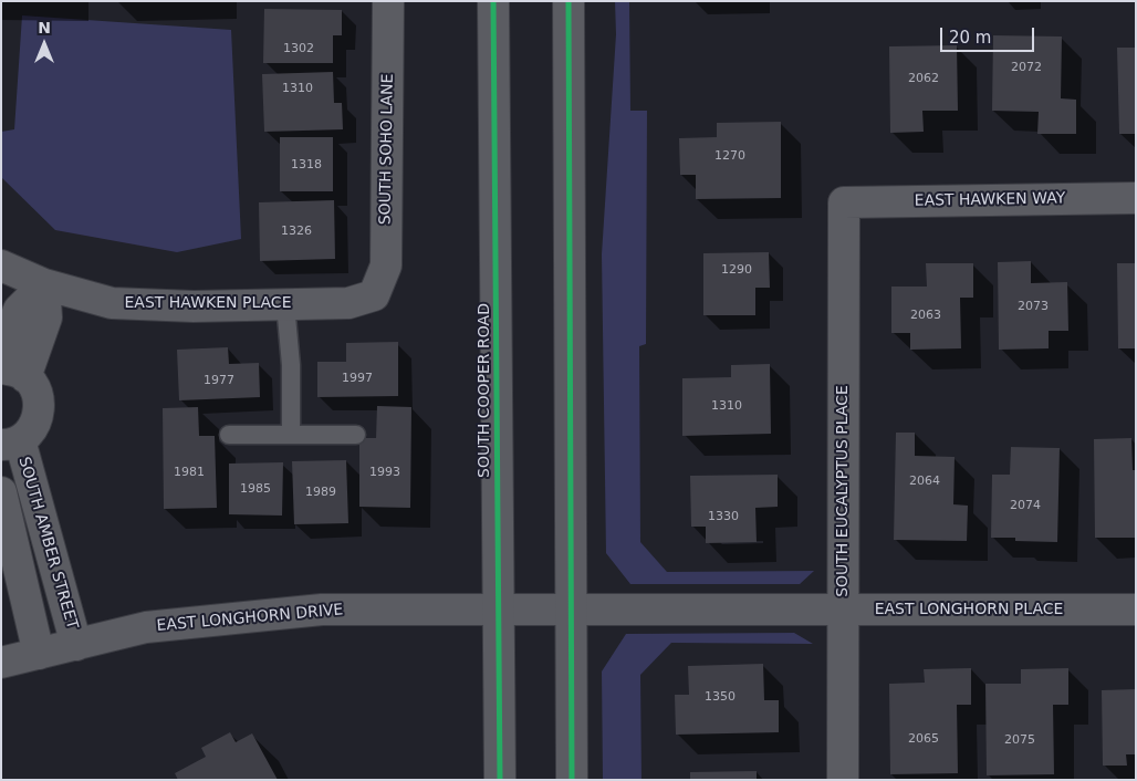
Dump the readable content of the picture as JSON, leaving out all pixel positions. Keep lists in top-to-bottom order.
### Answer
{
  "streets": {
    "street": [
      "SOUTH SOHO LANE",
      "EAST HAWKEN WAY",
      "EAST HAWKEN PLACE",
      "SOUTH COOPER ROAD",
      "SOUTH EUCALYPTUS PLACE",
      "SOUTH AMBER STREET",
      "EAST LONGHORN PLACE",
      "EAST LONGHORN DRIVE"
    ]
  },
  "crossings": [
    ["SOUTH SOHO LANE", "EAST HAWKEN PLACE"],
    ["EAST HAWKEN WAY", "SOUTH EUCALYPTUS PLACE"],
    ["EAST HAWKEN PLACE", "SOUTH AMBER STREET"],
    ["SOUTH COOPER ROAD", "EAST LONGHORN DRIVE"],
    ["SOUTH EUCALYPTUS PLACE", "EAST LONGHORN PLACE"],
    ["SOUTH AMBER STREET", "EAST LONGHORN DRIVE"],
    ["EAST LONGHORN PLACE", "EAST LONGHORN DRIVE"]
  ],
  "house_numbers": [
    "1302",
    "2072",
    "2062",
    "1310",
    "1270",
    "1318",
    "1326",
    "1290",
    "2073",
    "2063",
    "1997",
    "1977",
    "1310",
    "1981",
    "1993",
    "2064",
    "1985",
    "1989",
    "2074",
    "1330",
    "1350",
    "2065",
    "2075"
  ],
  "scale_bar": "20 m",
  "north": "top"
}
